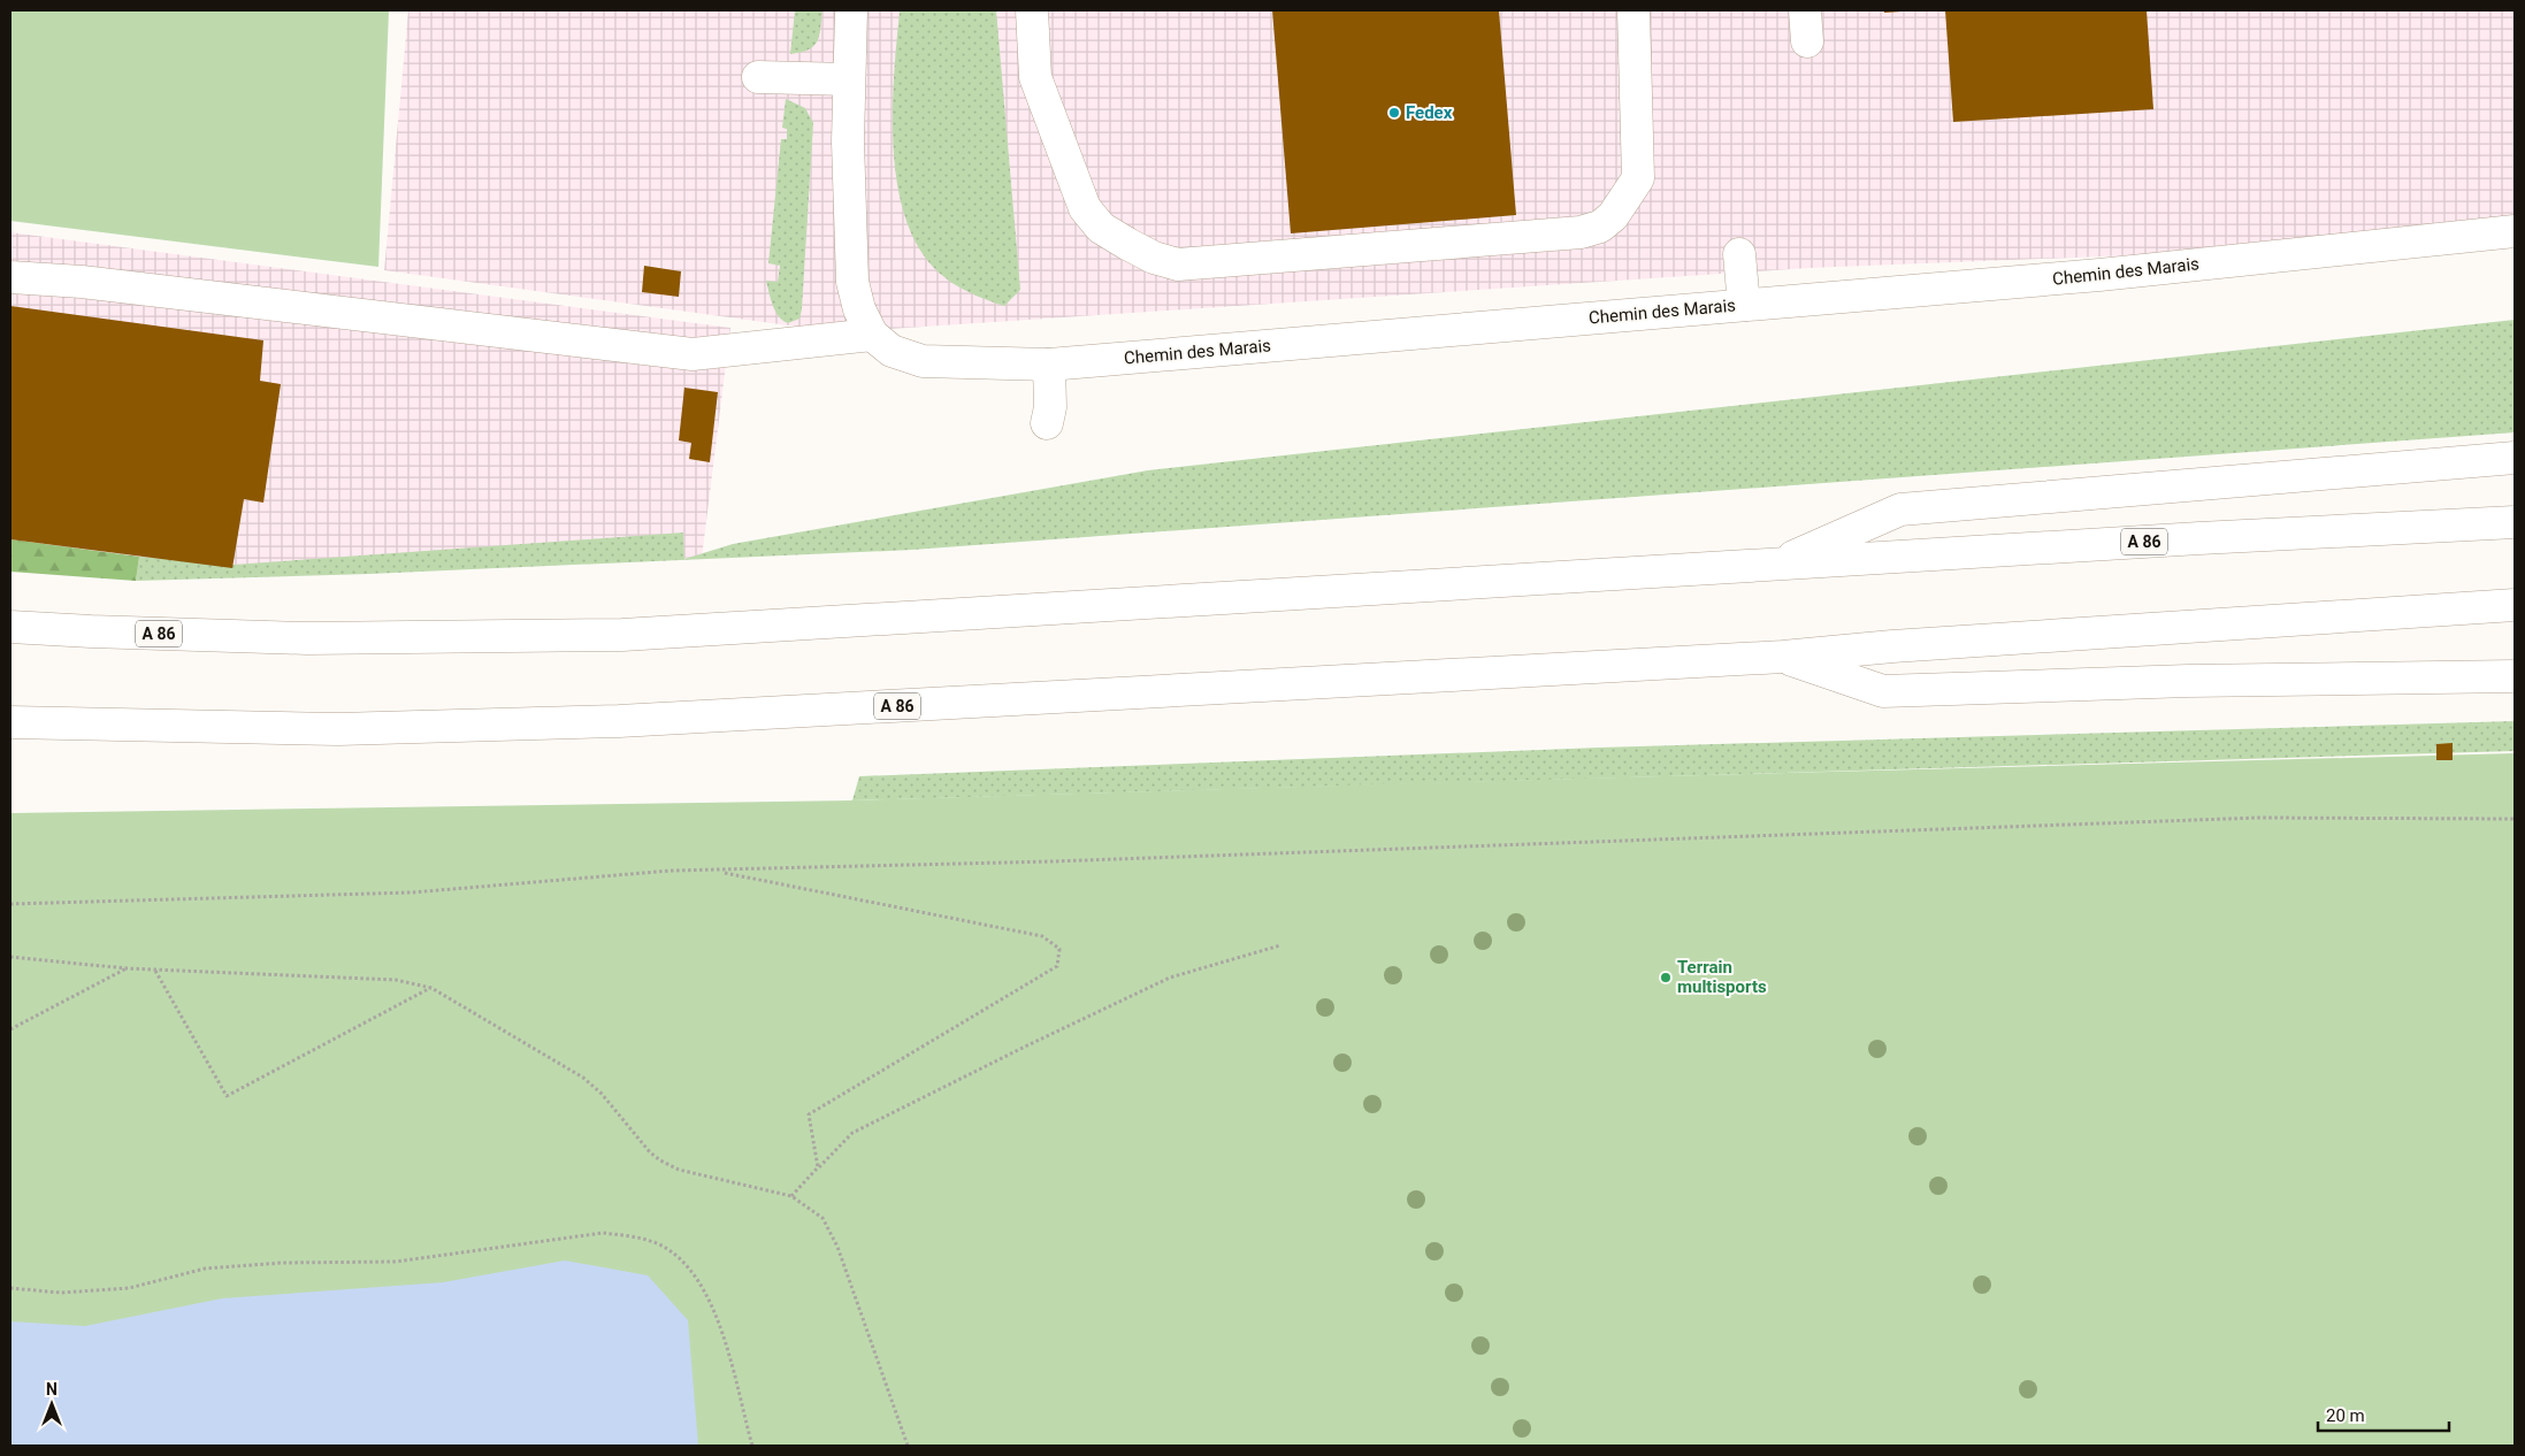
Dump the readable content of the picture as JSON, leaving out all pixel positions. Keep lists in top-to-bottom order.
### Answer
{
  "streets": {
    "main road": ["Chemin des Marais", "A 86"]
  },
  "places": ["Fedex", "Terrain multisports"],
  "scale_bar": "20 m",
  "north": "top"
}
